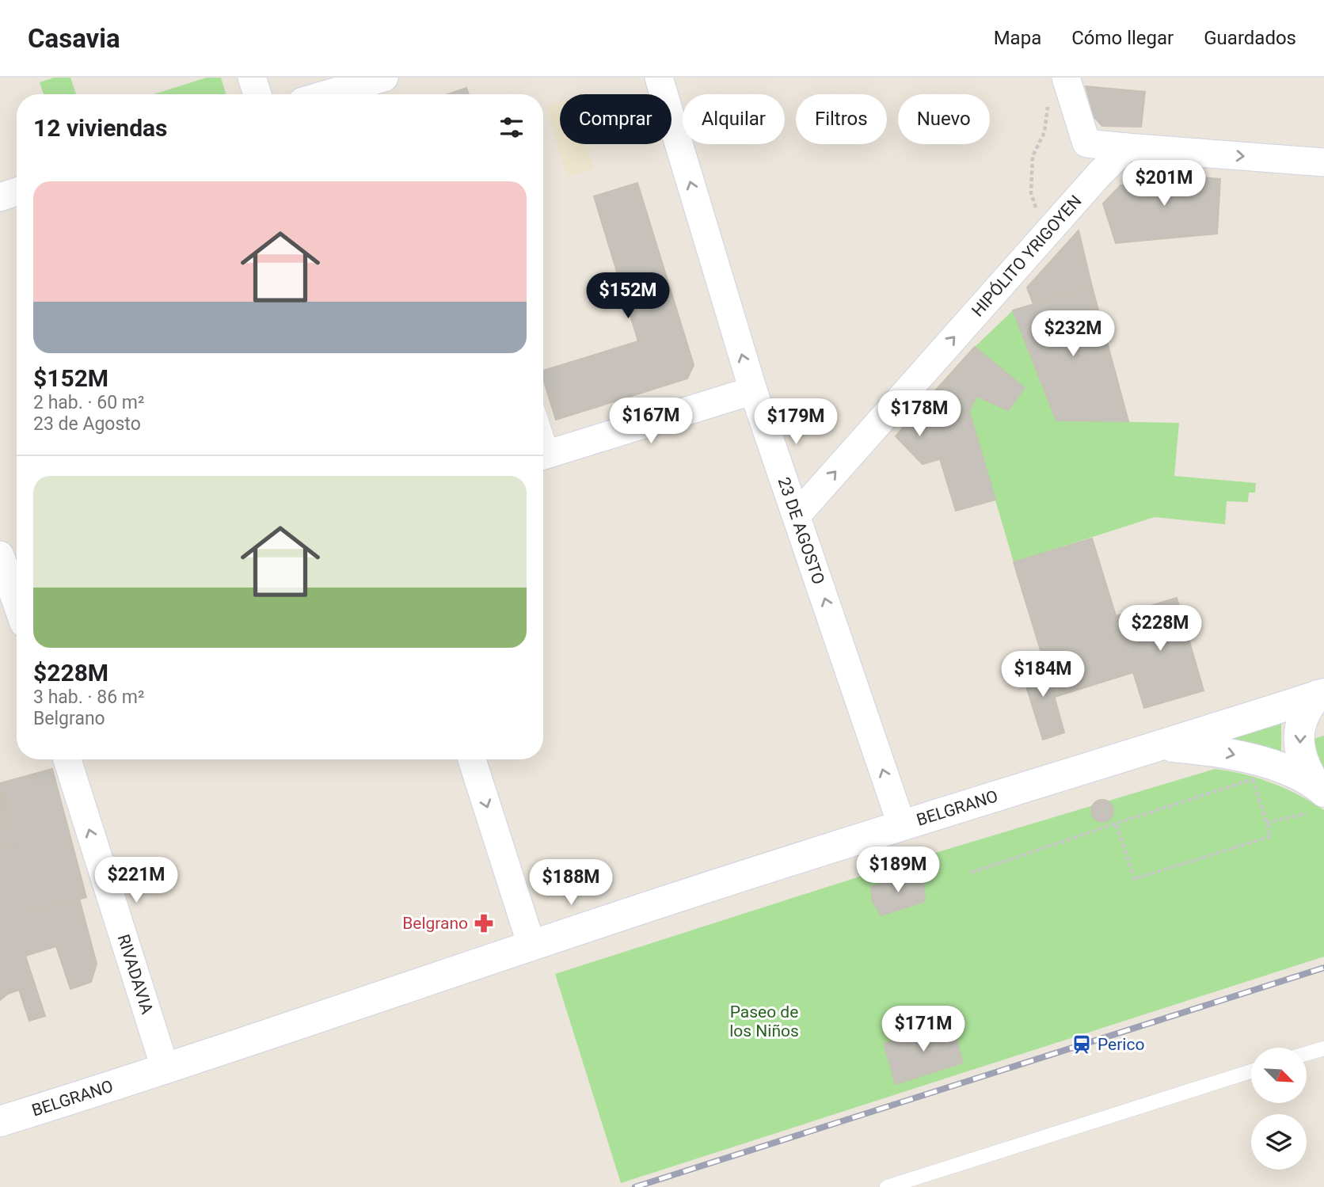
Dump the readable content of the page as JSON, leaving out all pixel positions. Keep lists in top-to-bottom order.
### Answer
{
  "streets": {
    "main road": ["BELGRANO"],
    "street": ["HIPÓLITO YRIGOYEN", "23 DE AGOSTO", "RIVADAVIA"]
  },
  "crossings": [
    ["HIPÓLITO YRIGOYEN", "23 DE AGOSTO"],
    ["23 DE AGOSTO", "BELGRANO"],
    ["BELGRANO", "RIVADAVIA"]
  ],
  "one_way": ["HIPÓLITO YRIGOYEN", "23 DE AGOSTO", "RIVADAVIA"],
  "parks": ["Paseo de los Niños"],
  "places": {
    "pharmacy": ["Belgrano"],
    "station": ["Perico"]
  },
  "north": "bottom right",
  "page": {
    "header": "Casavia",
    "nav": ["Mapa", "Cómo llegar", "Guardados"],
    "chip": [
      "Comprar",
      "Alquilar",
      "Filtros",
      "Nuevo"
    ],
    "heading": "12 viviendas",
    "price": [
      "$201M",
      "$152M",
      "$232M",
      "$178M",
      "$167M",
      "$179M",
      "$228M",
      "$184M",
      "$189M",
      "$221M",
      "$188M",
      "$171M"
    ],
    "list": [
      {
        "name": "$152M",
        "note": "2 hab. · 60 m² · 23 de Agosto"
      },
      {
        "name": "$228M",
        "note": "3 hab. · 86 m² · Belgrano"
      }
    ]
  }
}
